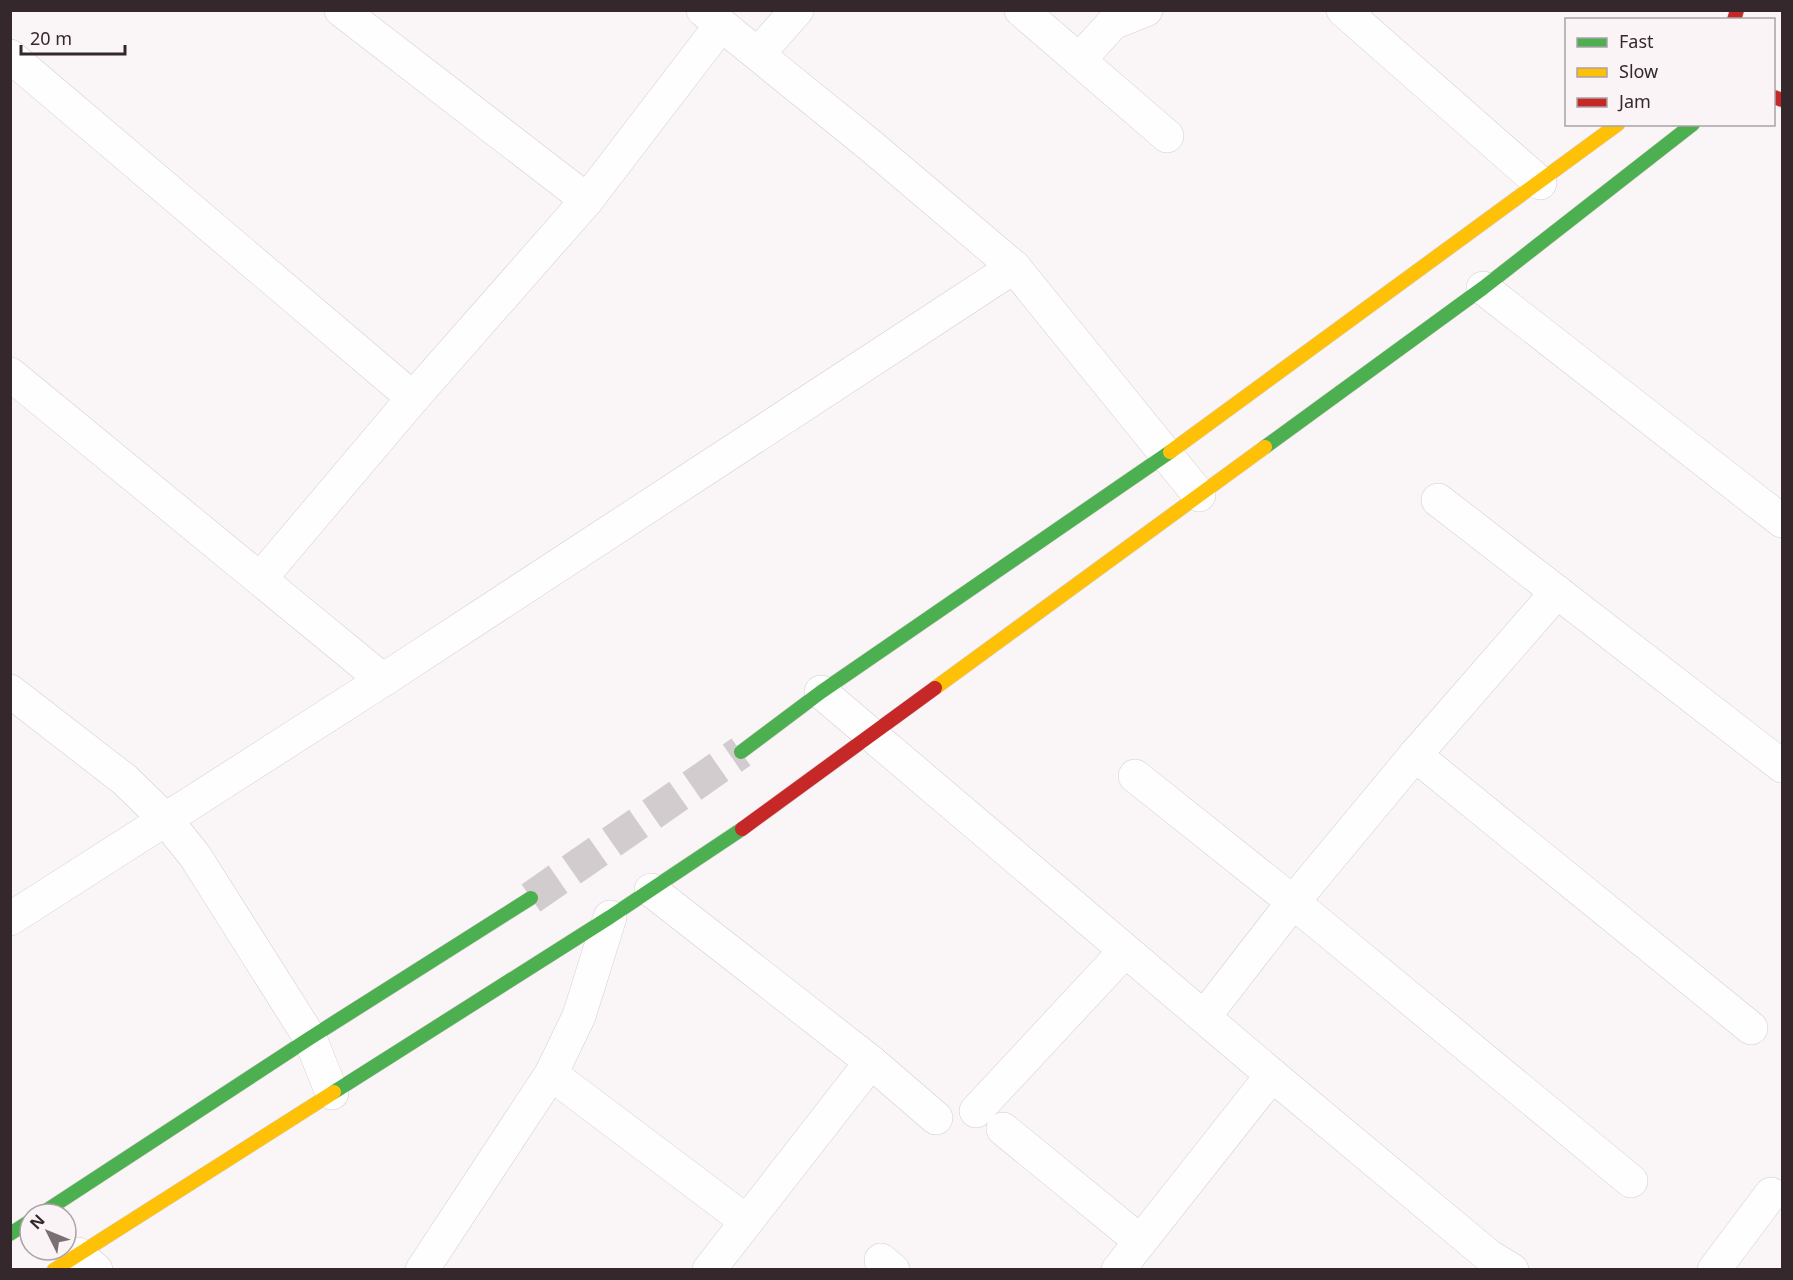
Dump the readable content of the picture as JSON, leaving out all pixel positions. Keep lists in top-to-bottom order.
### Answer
{
  "legend": ["Fast", "Slow", "Jam"],
  "scale_bar": "20 m",
  "north": "top left"
}
